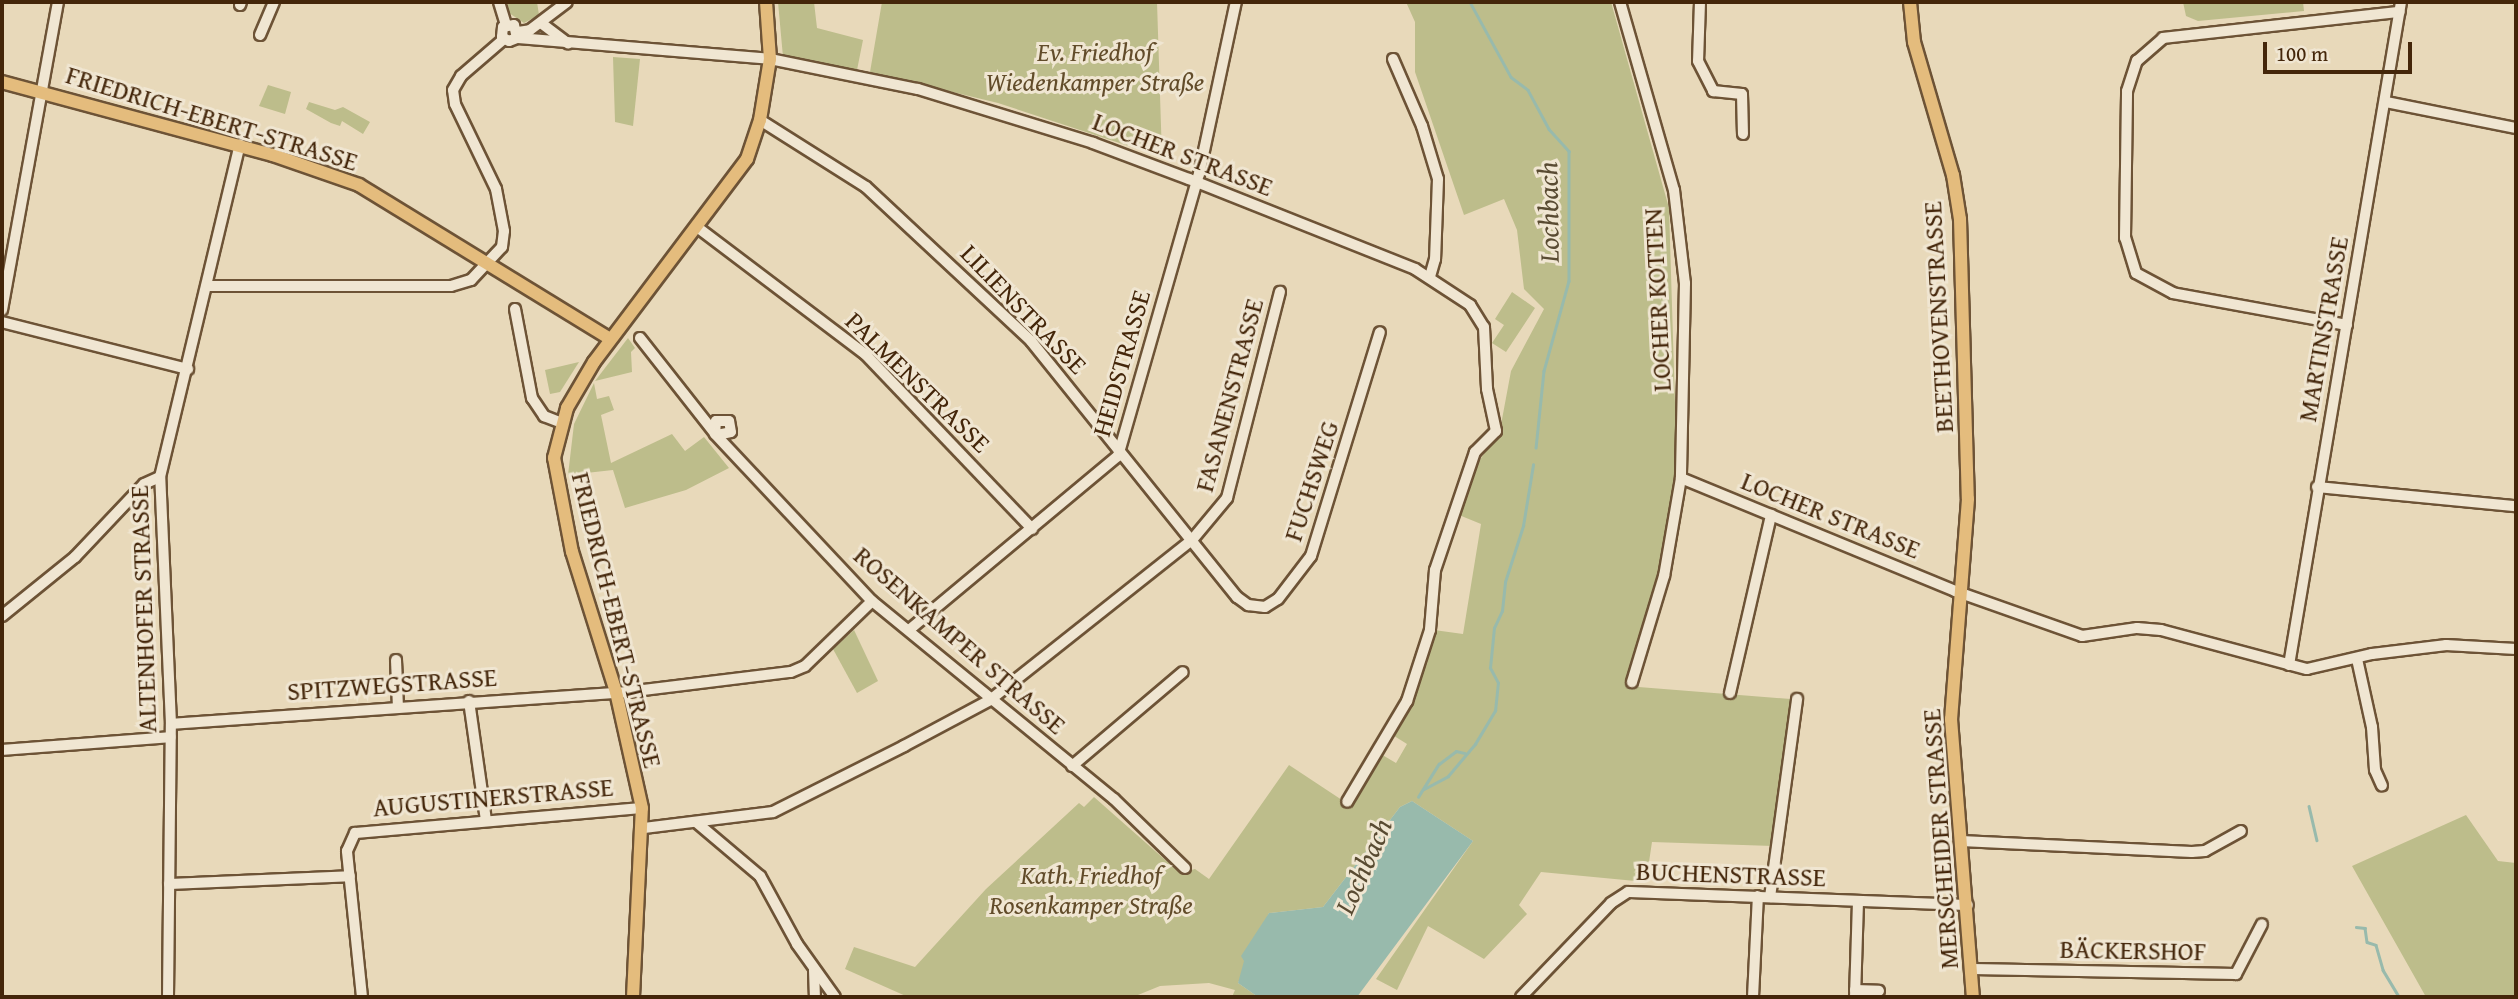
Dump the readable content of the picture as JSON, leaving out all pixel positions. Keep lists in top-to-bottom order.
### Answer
{
  "streets": {
    "main road": ["FRIEDRICH-EBERT-STRASSE", "BEETHOVENSTRASSE", "MERSCHEIDER STRASSE"],
    "street": [
      "LOCHER STRASSE",
      "LOCHER KOTTEN",
      "LILIENSTRASSE",
      "MARTINSTRASSE",
      "HEIDSTRASSE",
      "PALMENSTRASSE",
      "FASANENSTRASSE",
      "FUCHSWEG",
      "ALTENHOFER STRASSE",
      "ROSENKAMPER STRASSE",
      "SPITZWEGSTRASSE",
      "AUGUSTINERSTRASSE",
      "BUCHENSTRASSE",
      "BÄCKERSHOF"
    ]
  },
  "crossings": [
    ["FRIEDRICH-EBERT-STRASSE", "FASANENSTRASSE"],
    ["FRIEDRICH-EBERT-STRASSE", "ALTENHOFER STRASSE"],
    ["FRIEDRICH-EBERT-STRASSE", "SPITZWEGSTRASSE"],
    ["FRIEDRICH-EBERT-STRASSE", "AUGUSTINERSTRASSE"],
    ["LOCHER STRASSE", "LOCHER KOTTEN"],
    ["LOCHER STRASSE", "BEETHOVENSTRASSE"],
    ["LOCHER STRASSE", "MARTINSTRASSE"],
    ["LOCHER STRASSE", "HEIDSTRASSE"],
    ["LOCHER STRASSE", "MERSCHEIDER STRASSE"],
    ["LILIENSTRASSE", "HEIDSTRASSE"],
    ["LILIENSTRASSE", "FASANENSTRASSE"],
    ["LILIENSTRASSE", "FUCHSWEG"],
    ["BEETHOVENSTRASSE", "MERSCHEIDER STRASSE"],
    ["HEIDSTRASSE", "PALMENSTRASSE"],
    ["HEIDSTRASSE", "ROSENKAMPER STRASSE"],
    ["FASANENSTRASSE", "ROSENKAMPER STRASSE"],
    ["ALTENHOFER STRASSE", "SPITZWEGSTRASSE"],
    ["ROSENKAMPER STRASSE", "SPITZWEGSTRASSE"],
    ["MERSCHEIDER STRASSE", "BUCHENSTRASSE"],
    ["MERSCHEIDER STRASSE", "BÄCKERSHOF"]
  ],
  "water": ["Lochbach"],
  "parks": ["Ev. Friedhof Wiedenkamper Straße", "Kath. Friedhof Rosenkamper Straße"],
  "scale_bar": "100 m"
}
